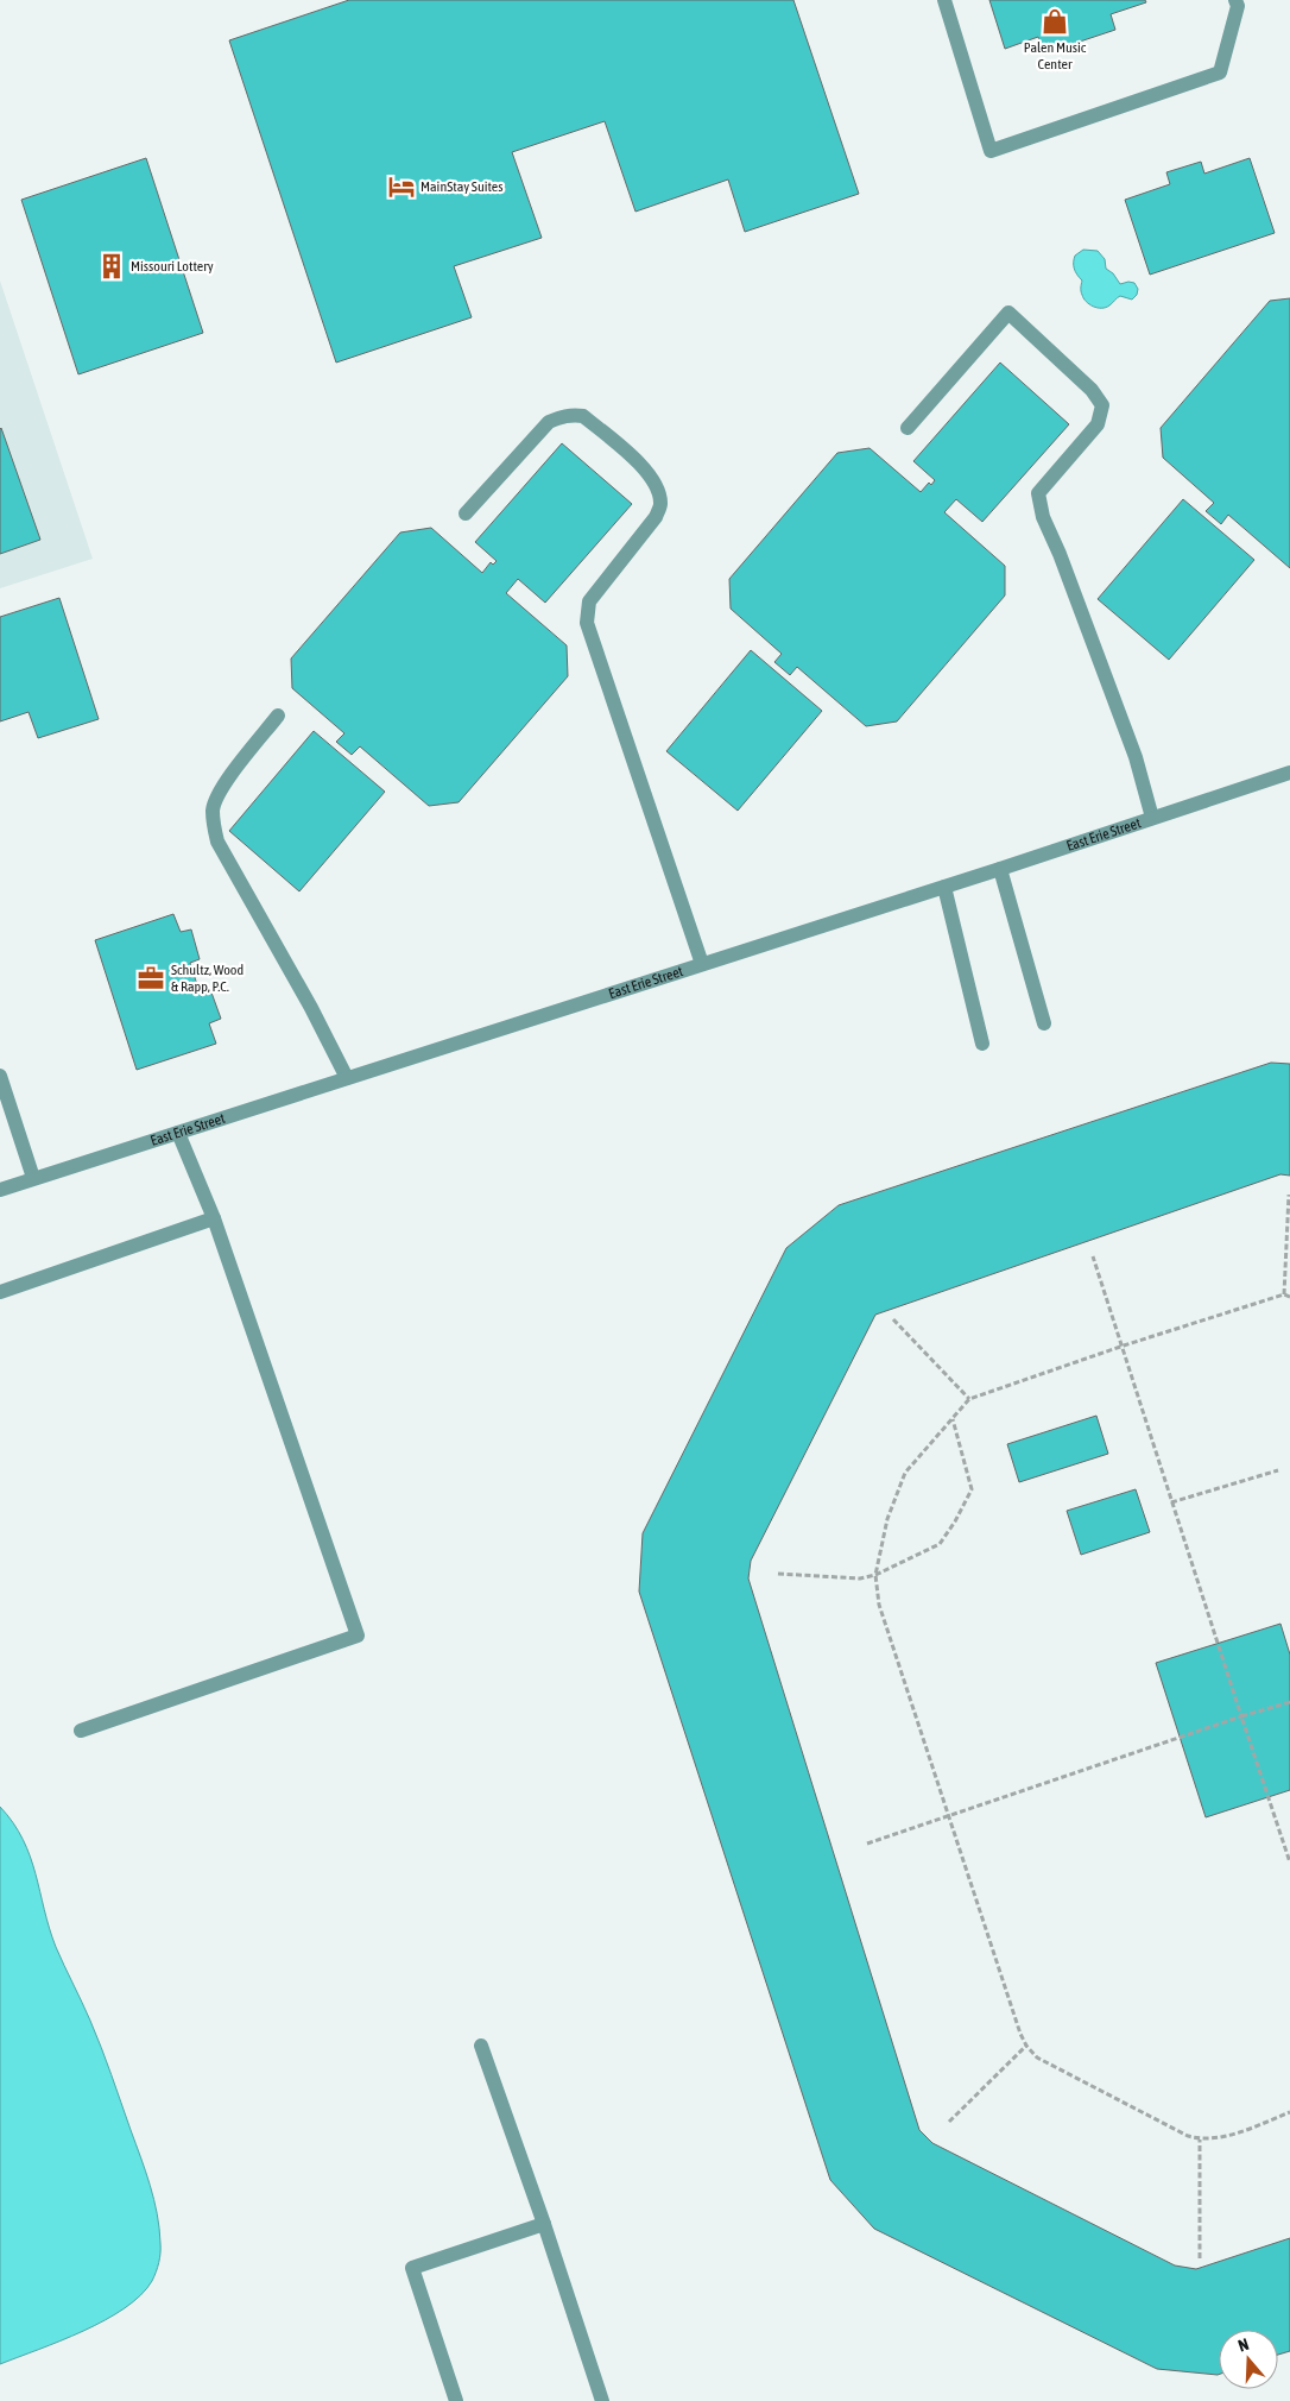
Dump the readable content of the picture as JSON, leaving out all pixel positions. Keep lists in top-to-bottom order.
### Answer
{
  "streets": {
    "street": ["East Erie Street"]
  },
  "places": {
    "shop": ["Palen Music Center"],
    "hotel": ["MainStay Suites"],
    "building": ["Missouri Lottery"],
    "office": ["Schultz, Wood & Rapp, P.C."]
  },
  "north": "top"
}
